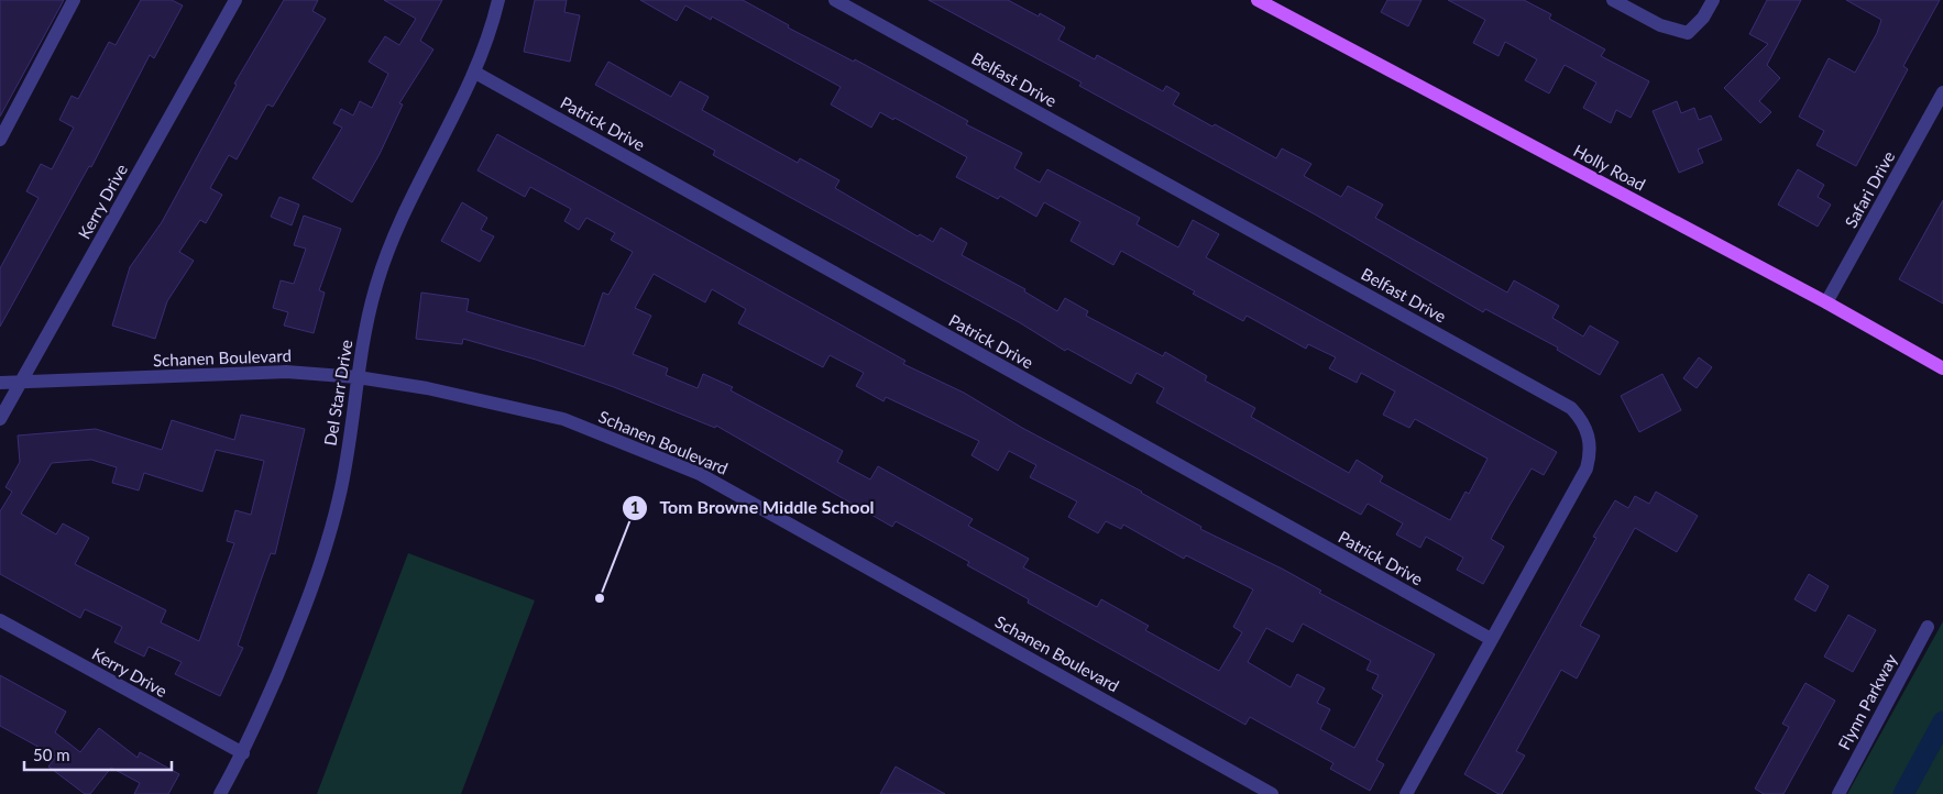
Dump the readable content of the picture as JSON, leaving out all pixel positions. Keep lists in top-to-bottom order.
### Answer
{
  "streets": {
    "main road": ["Holly Road"],
    "street": [
      "Belfast Drive",
      "Patrick Drive",
      "Safari Drive",
      "Kerry Drive",
      "Schanen Boulevard",
      "Del Starr Drive",
      "Flynn Parkway"
    ]
  },
  "crossings": [
    ["Belfast Drive", "Patrick Drive"],
    ["Patrick Drive", "Del Starr Drive"],
    ["Holly Road", "Safari Drive"],
    ["Kerry Drive", "Schanen Boulevard"],
    ["Kerry Drive", "Del Starr Drive"],
    ["Schanen Boulevard", "Del Starr Drive"]
  ],
  "places": ["Tom Browne Middle School"],
  "scale_bar": "50 m"
}
